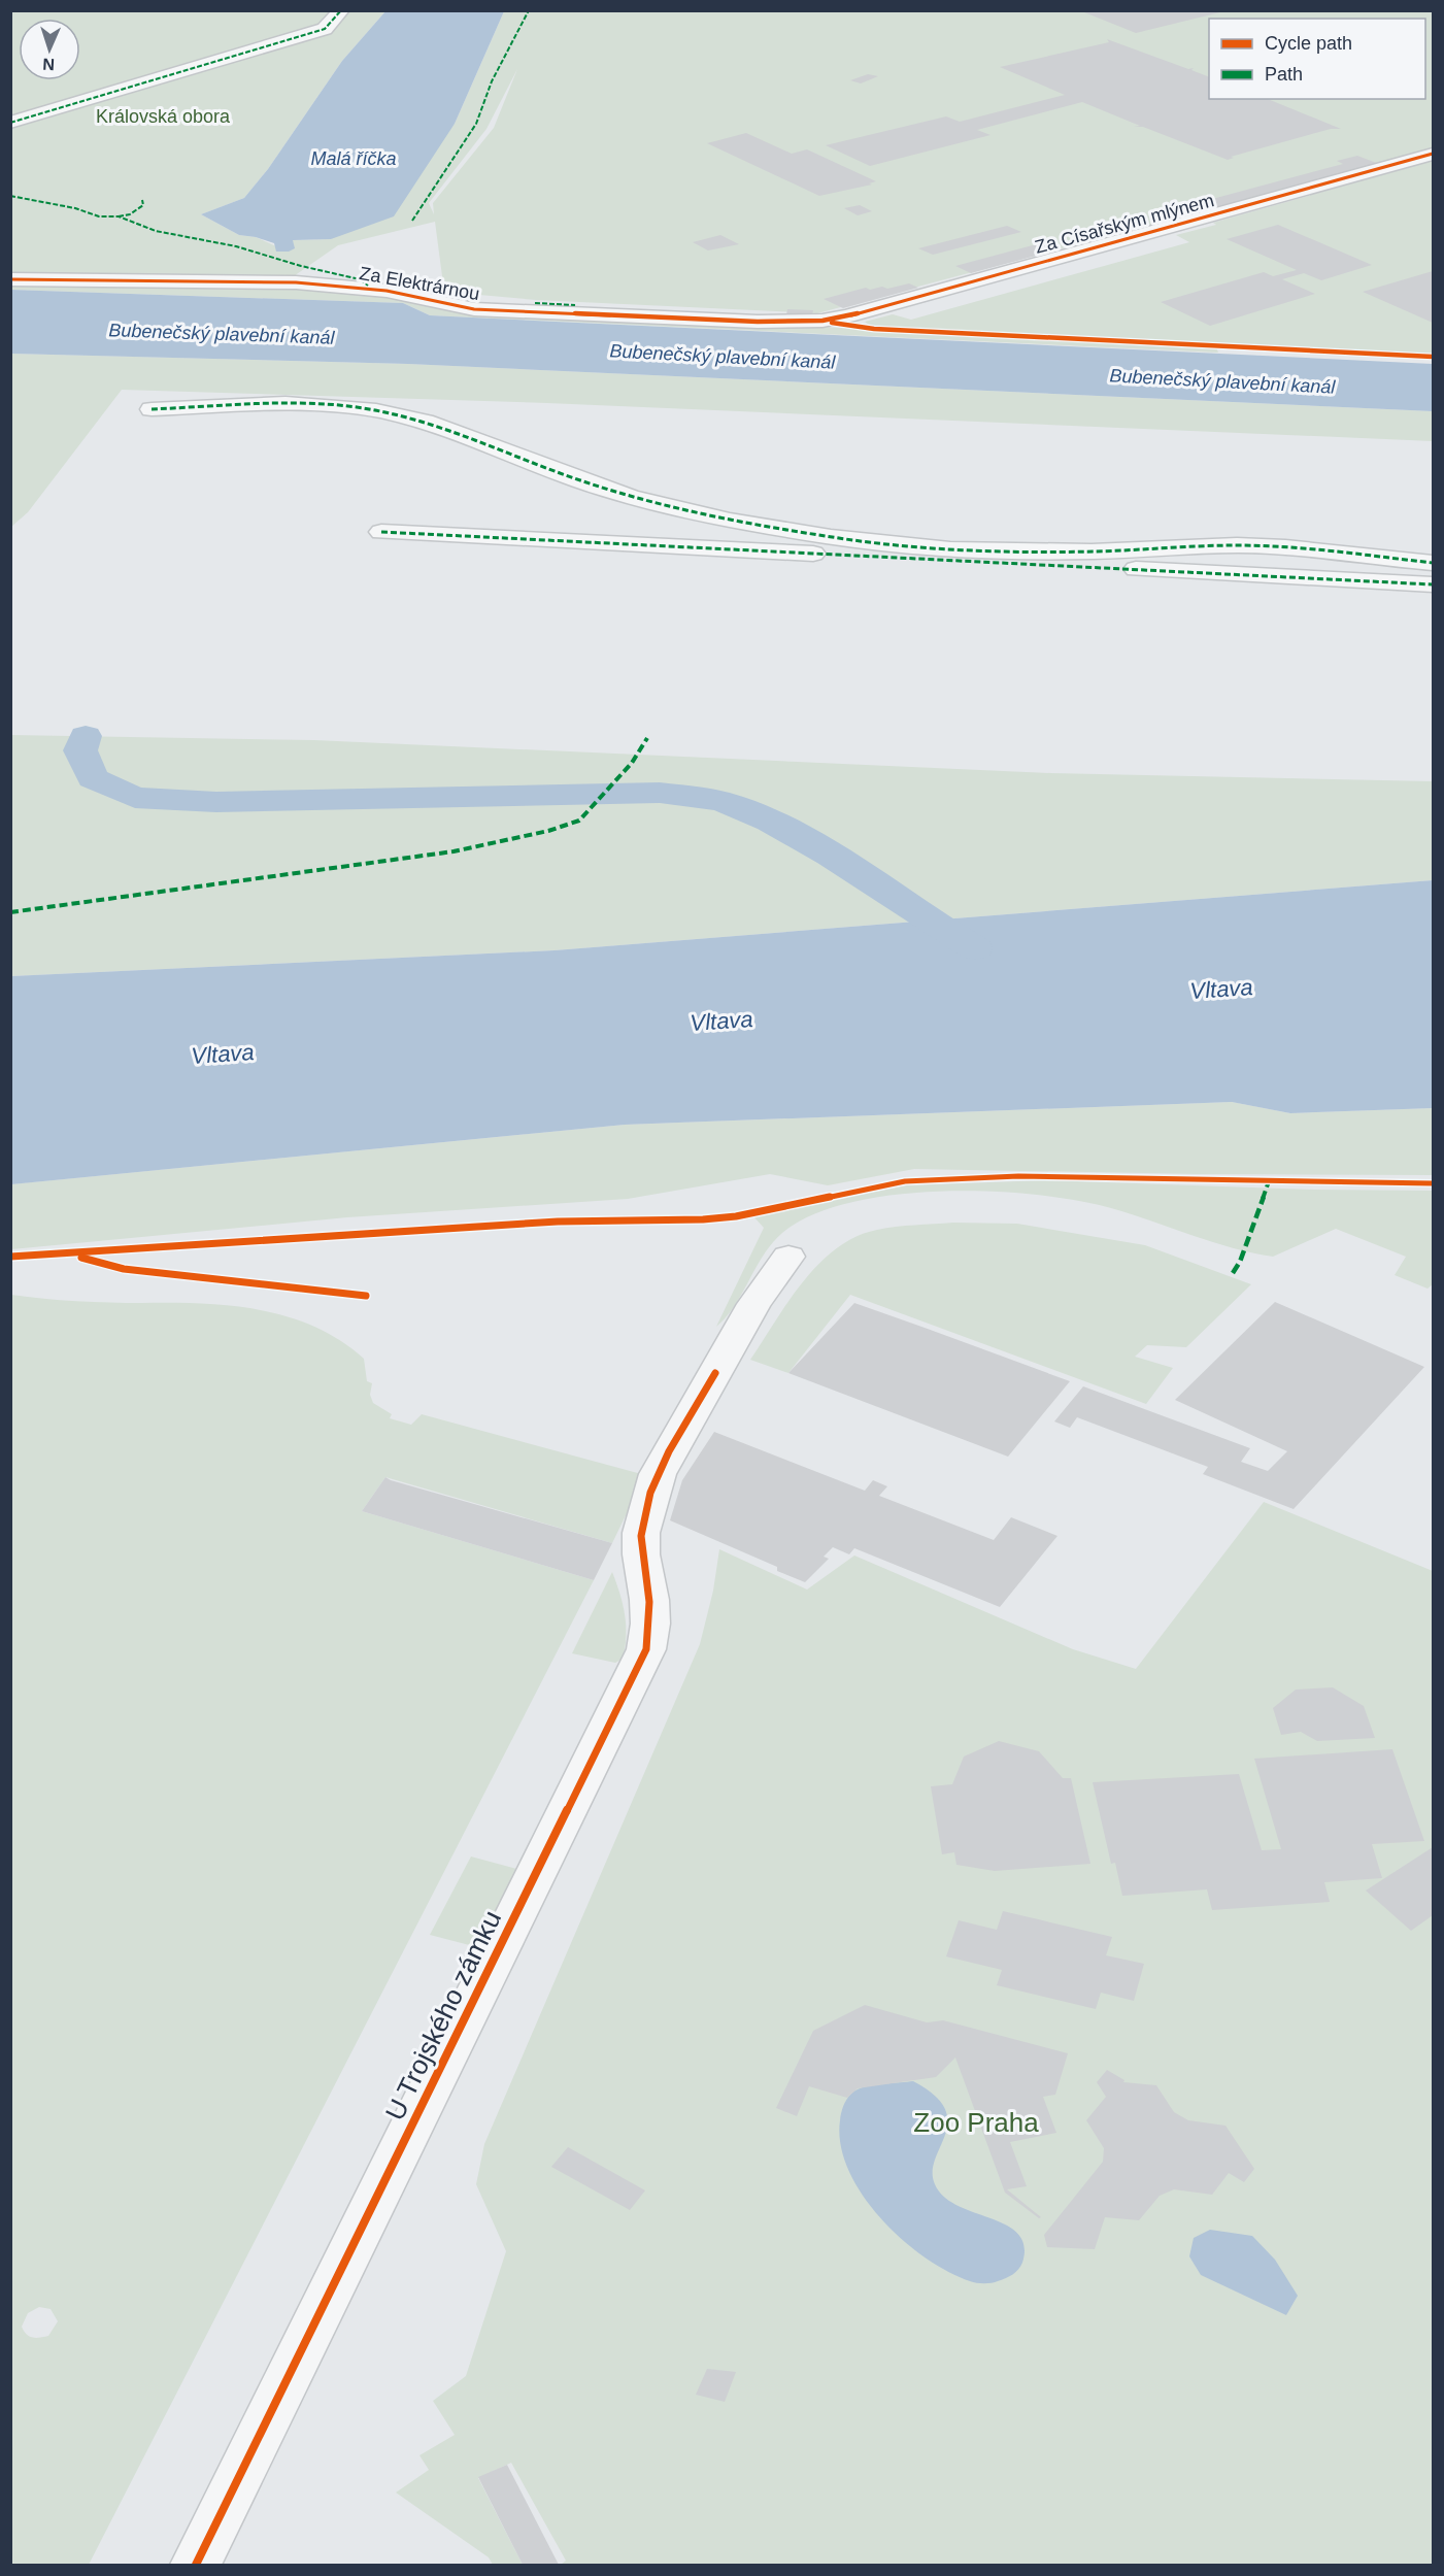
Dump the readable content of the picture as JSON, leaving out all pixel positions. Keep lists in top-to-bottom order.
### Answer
{
  "streets": {
    "street": ["Za Císařským mlýnem", "Za Elektrárnou", "U Trojského zámku"]
  },
  "crossings": [
    ["Za Císařským mlýnem", "Za Elektrárnou"]
  ],
  "water": ["Malá říčka", "Bubenečský plavební kanál", "Vltava"],
  "parks": ["Královská obora", "Zoo Praha"],
  "legend": ["Cycle path", "Path"],
  "north": "bottom"
}
